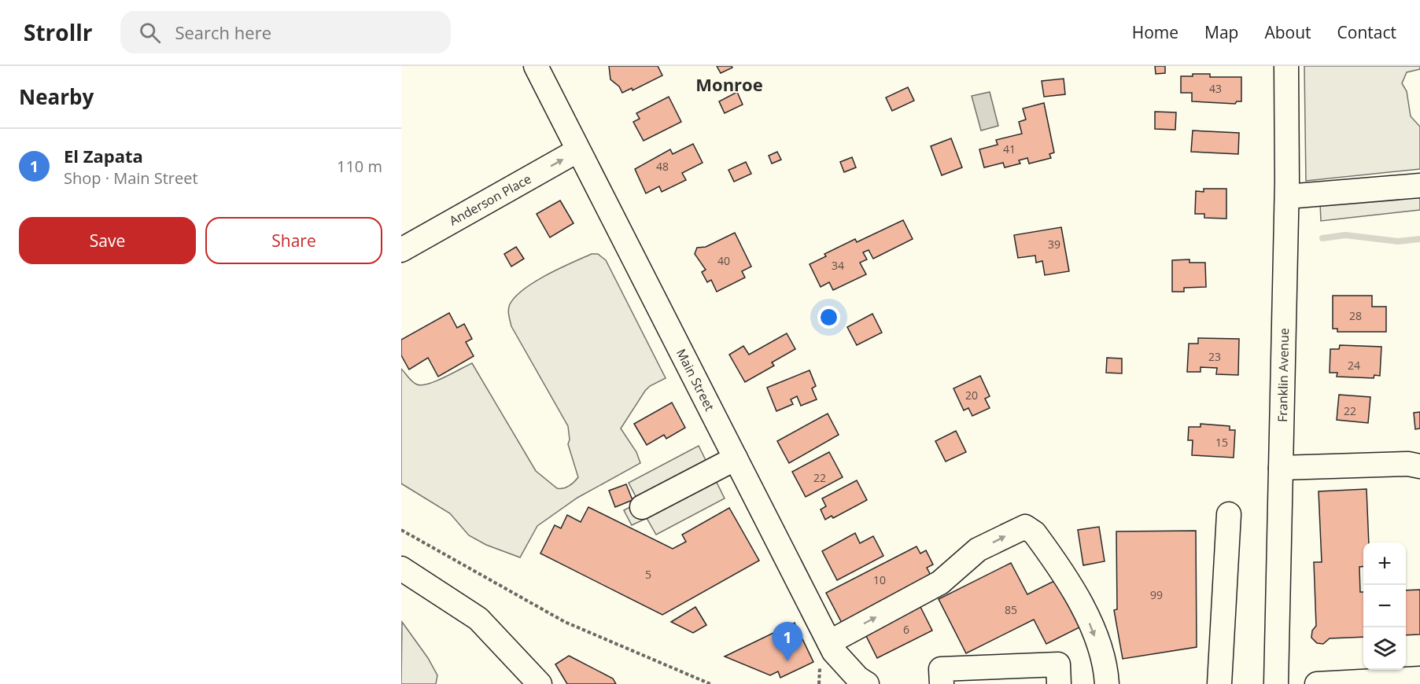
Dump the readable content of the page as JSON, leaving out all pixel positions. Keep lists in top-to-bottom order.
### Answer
{
  "streets": {
    "street": ["Anderson Place", "Franklin Avenue", "Main Street"]
  },
  "crossings": [
    ["Anderson Place", "Main Street"]
  ],
  "one_way": ["Anderson Place"],
  "districts": ["Monroe"],
  "house_numbers": [
    "43",
    "41",
    "48",
    "39",
    "40",
    "34",
    "28",
    "23",
    "24",
    "20",
    "22",
    "15",
    "22",
    "5",
    "10",
    "99",
    "85",
    "6"
  ],
  "page": {
    "header": "Strollr",
    "search": "Search here",
    "nav": [
      "Home",
      "Map",
      "About",
      "Contact"
    ],
    "heading": "Nearby",
    "list": [
      {
        "mark": "1",
        "name": "El Zapata",
        "note": "Shop · Main Street",
        "value": "110 m"
      }
    ],
    "buttons": ["Save", "Share"],
    "map_buttons": ["+", "−"],
    "pins": "1"
  }
}
